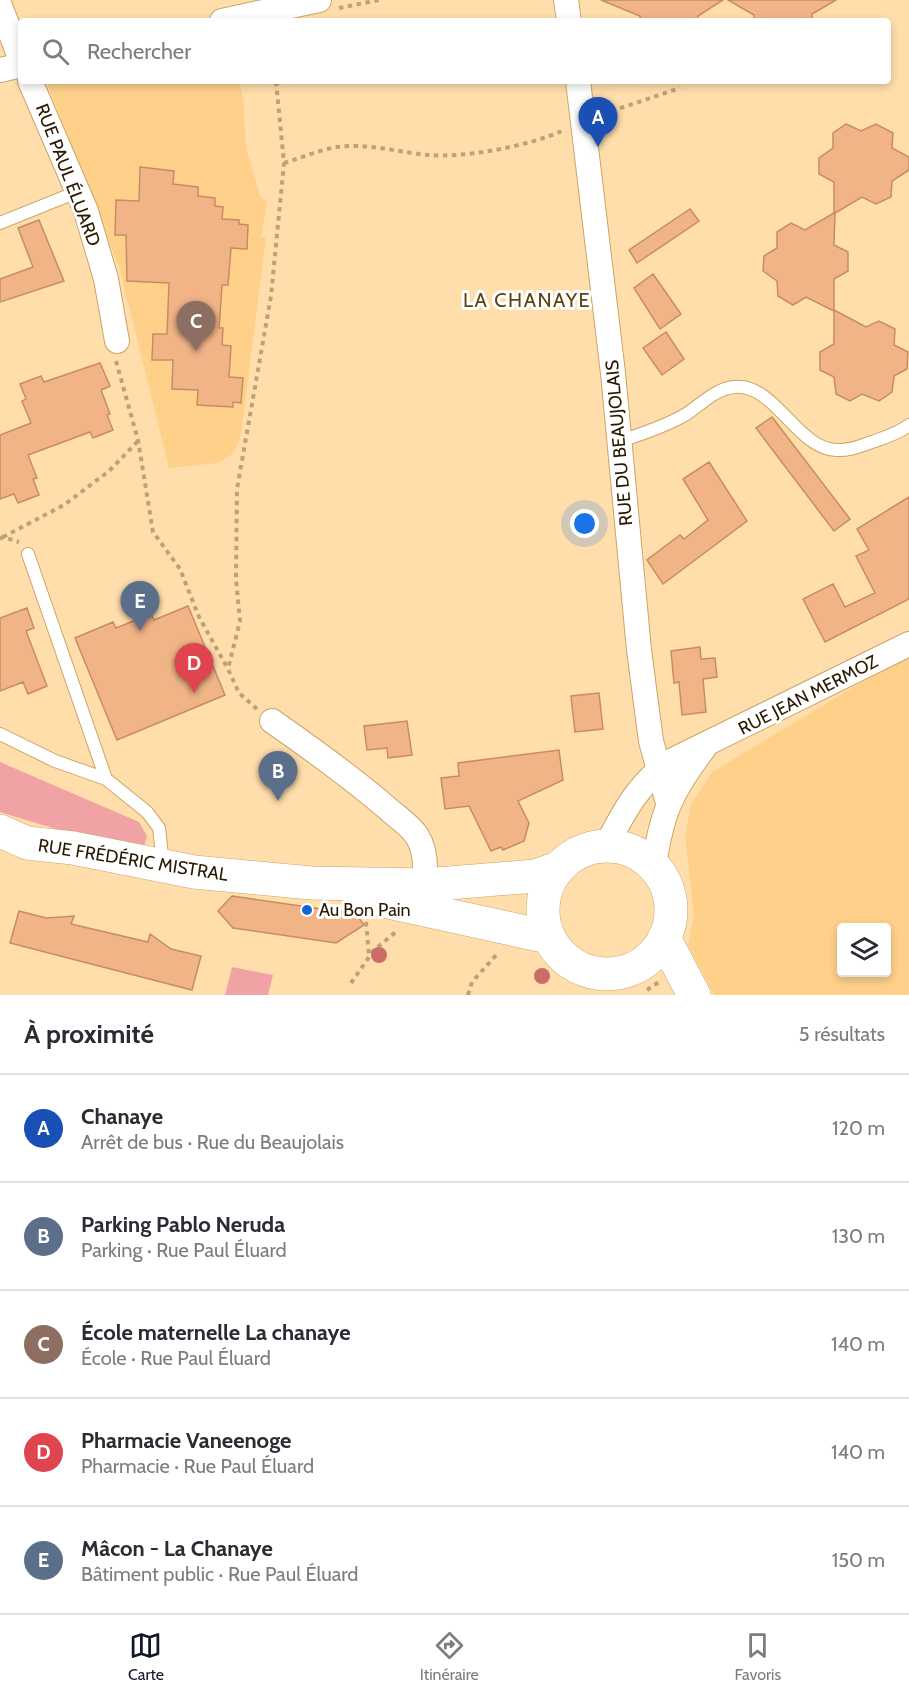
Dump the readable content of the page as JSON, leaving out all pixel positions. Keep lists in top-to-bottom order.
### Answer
{
  "streets": {
    "street": [
      "RUE PAUL ÉLUARD",
      "RUE DU BEAUJOLAIS",
      "RUE JEAN MERMOZ",
      "RUE FRÉDÉRIC MISTRAL"
    ]
  },
  "crossings": [
    ["RUE DU BEAUJOLAIS", "RUE JEAN MERMOZ"],
    ["RUE JEAN MERMOZ", "RUE FRÉDÉRIC MISTRAL"]
  ],
  "districts": ["LA CHANAYE"],
  "places": ["Au Bon Pain"],
  "page": {
    "search": "Rechercher",
    "pins": [
      "A",
      "C",
      "E",
      "D",
      "B"
    ],
    "heading": ["À proximité", "5 résultats"],
    "list": [
      {
        "mark": "A",
        "name": "Chanaye",
        "note": "Arrêt de bus · Rue du Beaujolais",
        "value": "120 m"
      },
      {
        "mark": "B",
        "name": "Parking Pablo Neruda",
        "note": "Parking · Rue Paul Éluard",
        "value": "130 m"
      },
      {
        "mark": "C",
        "name": "École maternelle La chanaye",
        "note": "École · Rue Paul Éluard",
        "value": "140 m"
      },
      {
        "mark": "D",
        "name": "Pharmacie Vaneenoge",
        "note": "Pharmacie · Rue Paul Éluard",
        "value": "140 m"
      },
      {
        "mark": "E",
        "name": "Mâcon - La Chanaye",
        "note": "Bâtiment public · Rue Paul Éluard",
        "value": "150 m"
      }
    ],
    "nav": ["Carte", "Itinéraire", "Favoris"]
  }
}
